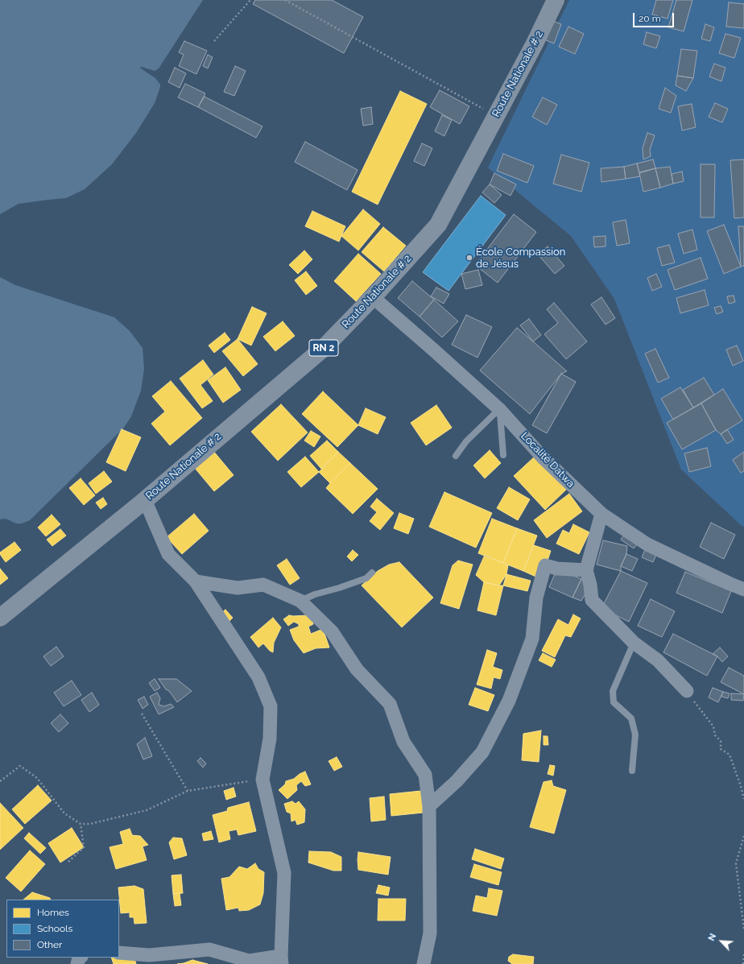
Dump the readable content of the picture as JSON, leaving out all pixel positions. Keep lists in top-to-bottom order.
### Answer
{
  "streets": {
    "main road": ["Route Nationale # 2", "RN 2"],
    "street": ["Localité Datwa"]
  },
  "crossings": [
    ["Route Nationale # 2", "Localité Datwa"]
  ],
  "places": ["École Compassion de Jésus"],
  "legend": ["Homes", "Schools", "Other"],
  "scale_bar": "20 m",
  "north": "top left"
}
